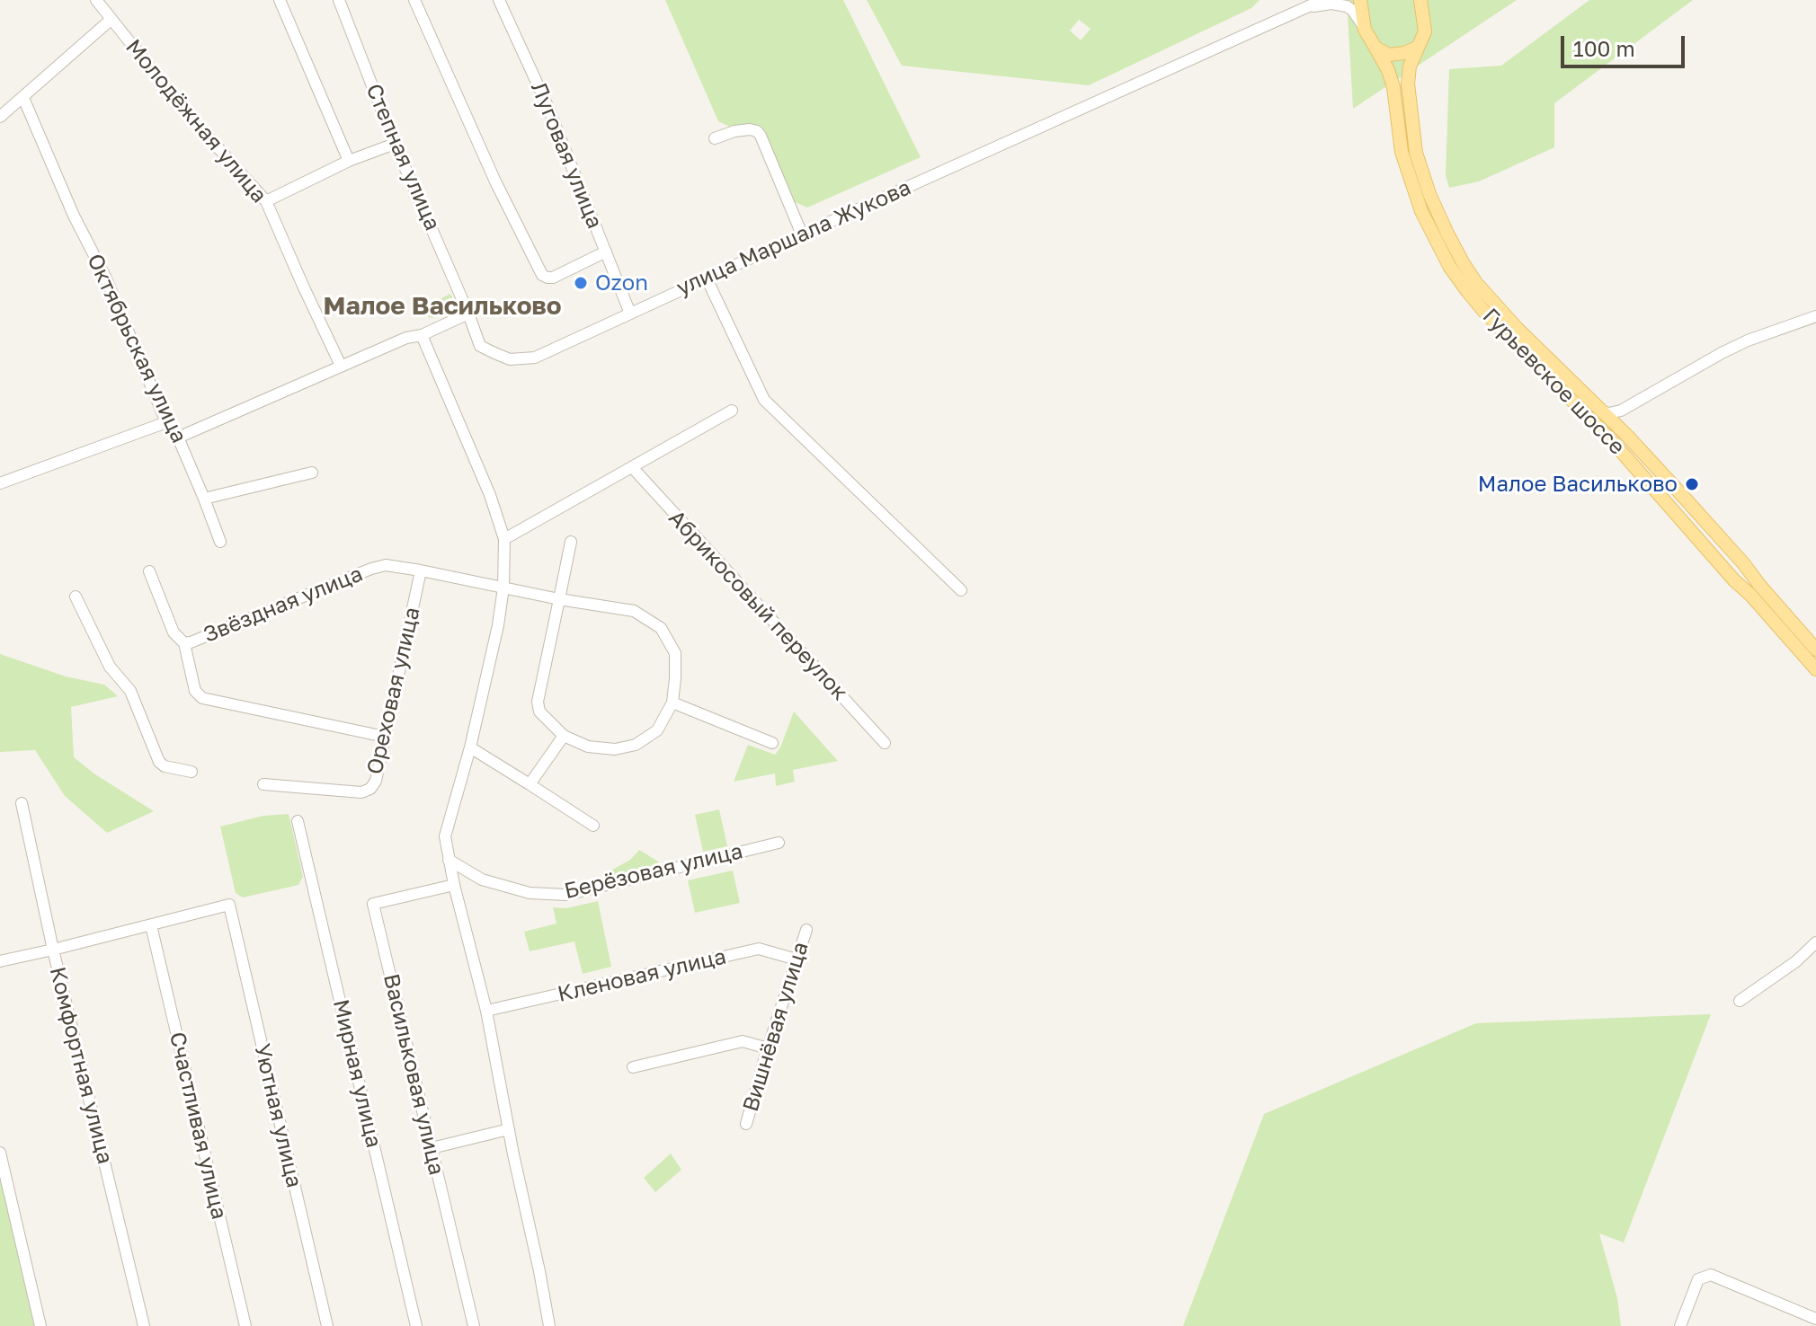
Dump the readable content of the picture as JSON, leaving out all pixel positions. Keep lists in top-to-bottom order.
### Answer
{
  "streets": {
    "main road": ["Гурьевское шоссе"],
    "street": [
      "Молодёжная улица",
      "Луговая улица",
      "Степная улица",
      "улица Маршала Жукова",
      "Октябрьская улица",
      "Звёздная улица",
      "Абрикосовый переулок",
      "Ореховая улица",
      "Берёзовая улица",
      "Кленовая улица",
      "Вишнёвая улица",
      "Комфортная улица",
      "Мирная улица",
      "Васильковая улица",
      "Уютная улица",
      "Счастливая улица"
    ]
  },
  "crossings": [
    ["Луговая улица", "улица Маршала Жукова"],
    ["Степная улица", "улица Маршала Жукова"],
    ["улица Маршала Жукова", "Гурьевское шоссе"],
    ["Звёздная улица", "Ореховая улица"],
    ["Кленовая улица", "Вишнёвая улица"],
    ["Уютная улица", "Счастливая улица"]
  ],
  "districts": ["Малое Васильково"],
  "places": ["Ozon", "Малое Васильково"],
  "scale_bar": "100 m"
}
